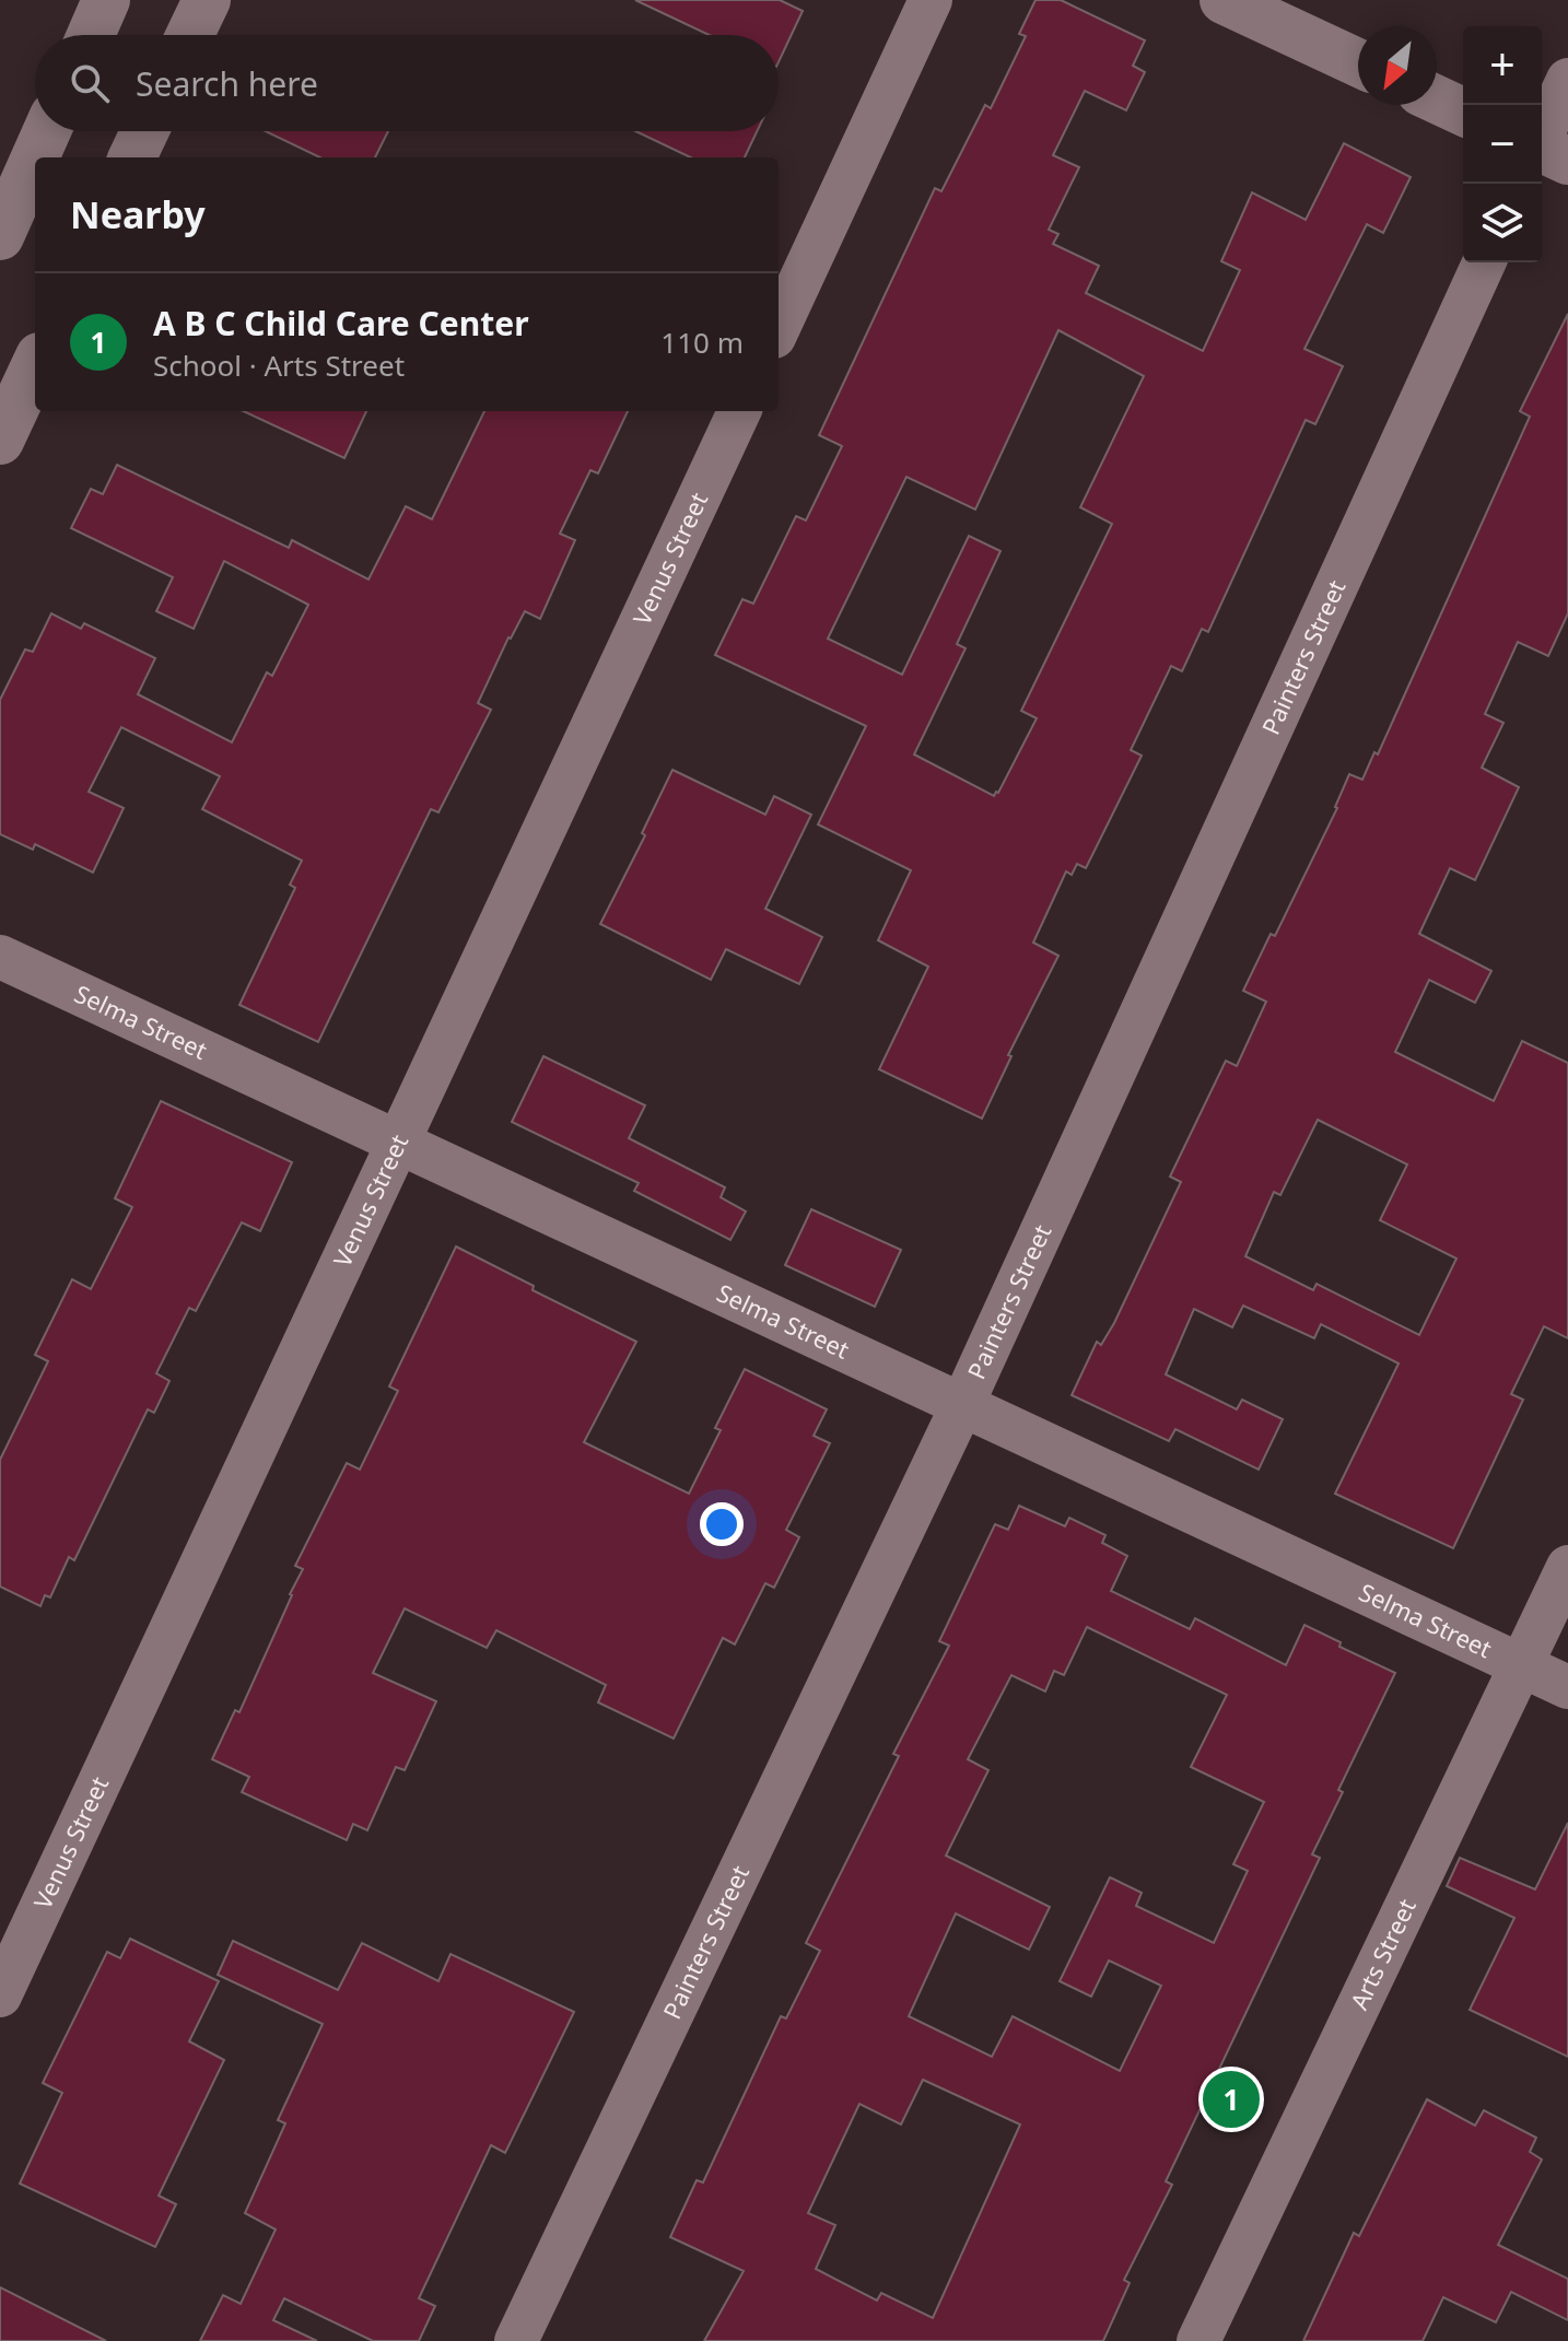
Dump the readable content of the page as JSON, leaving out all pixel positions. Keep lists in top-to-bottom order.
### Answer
{
  "streets": {
    "street": [
      "Venus Street",
      "Painters Street",
      "Selma Street",
      "Arts Street"
    ]
  },
  "crossings": [
    ["Venus Street", "Selma Street"],
    ["Painters Street", "Selma Street"],
    ["Selma Street", "Arts Street"]
  ],
  "north": "bottom left",
  "page": {
    "map_buttons": ["+", "−"],
    "search": "Search here",
    "heading": "Nearby",
    "list": [
      {
        "mark": "1",
        "name": "A B C Child Care Center",
        "note": "School · Arts Street",
        "value": "110 m"
      }
    ],
    "pins": "1"
  }
}
